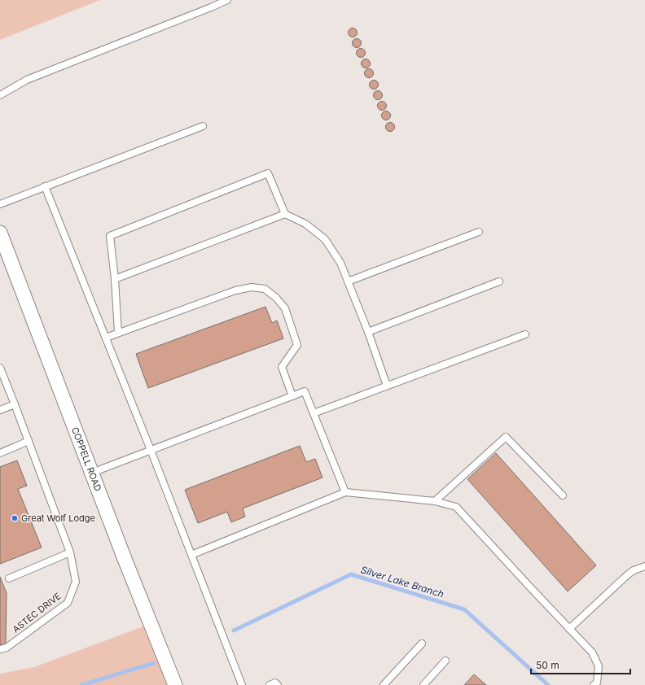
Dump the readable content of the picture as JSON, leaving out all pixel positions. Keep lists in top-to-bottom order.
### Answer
{
  "streets": {
    "street": ["COPPELL ROAD"],
    "lane": ["ASTEC DRIVE"]
  },
  "water": ["Silver Lake Branch"],
  "places": ["Great Wolf Lodge"],
  "scale_bar": "50 m"
}
